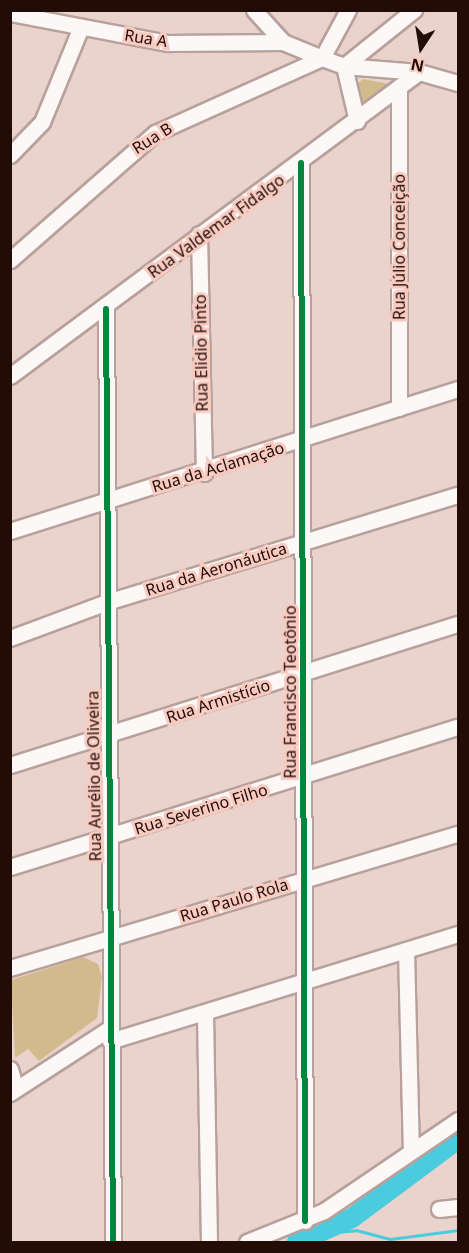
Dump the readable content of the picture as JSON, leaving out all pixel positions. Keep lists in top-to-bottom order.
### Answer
{
  "streets": {
    "street": [
      "Rua A",
      "Rua B",
      "Rua Valdemar Fidalgo",
      "Rua Júlio Conceição",
      "Rua Elidio Pinto",
      "Rua da Aclamação",
      "Rua da Aeronáutica",
      "Rua Francisco Teotônio",
      "Rua Armistício",
      "Rua Aurélio de Oliveira",
      "Rua Severino Filho",
      "Rua Paulo Rola"
    ]
  },
  "crossings": [
    ["Rua Valdemar Fidalgo", "Rua Júlio Conceição"],
    ["Rua Valdemar Fidalgo", "Rua Elidio Pinto"],
    ["Rua Valdemar Fidalgo", "Rua Francisco Teotônio"],
    ["Rua Valdemar Fidalgo", "Rua Aurélio de Oliveira"],
    ["Rua Júlio Conceição", "Rua da Aclamação"],
    ["Rua Elidio Pinto", "Rua da Aclamação"],
    ["Rua da Aclamação", "Rua Francisco Teotônio"],
    ["Rua da Aclamação", "Rua Aurélio de Oliveira"],
    ["Rua da Aeronáutica", "Rua Francisco Teotônio"],
    ["Rua da Aeronáutica", "Rua Aurélio de Oliveira"],
    ["Rua Francisco Teotônio", "Rua Armistício"],
    ["Rua Francisco Teotônio", "Rua Severino Filho"],
    ["Rua Francisco Teotônio", "Rua Paulo Rola"],
    ["Rua Armistício", "Rua Aurélio de Oliveira"],
    ["Rua Aurélio de Oliveira", "Rua Severino Filho"],
    ["Rua Aurélio de Oliveira", "Rua Paulo Rola"]
  ],
  "north": "bottom"
}
